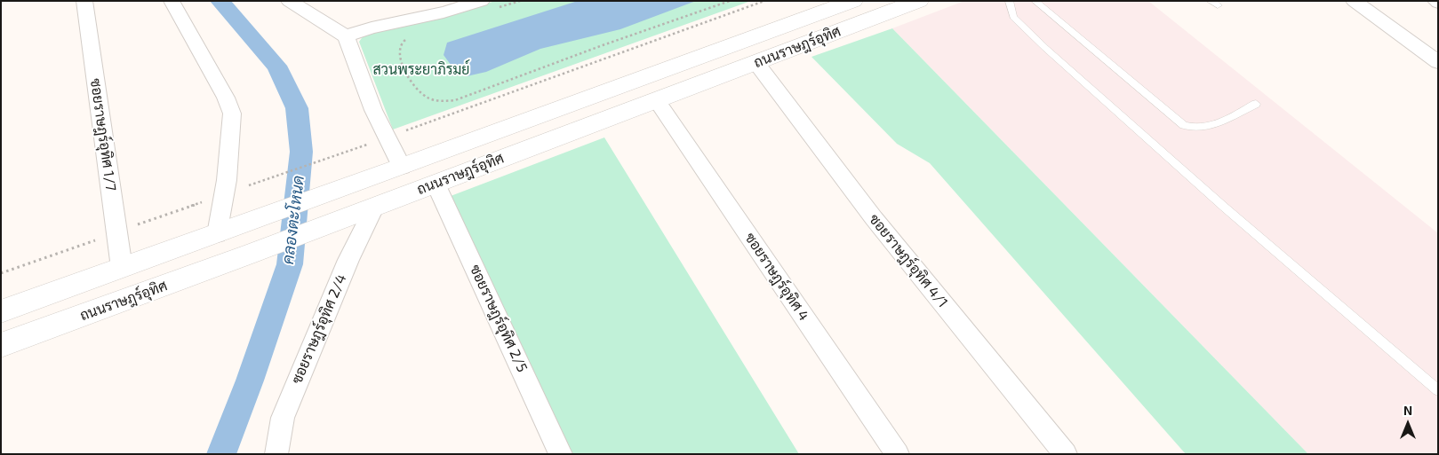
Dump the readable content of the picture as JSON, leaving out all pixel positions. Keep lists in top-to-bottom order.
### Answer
{
  "streets": {
    "main road": ["ถนนราษฎร์อุทิศ"],
    "street": [
      "ซอยราษฎร์อุทิศ 1/7",
      "ซอยราษฎร์อุทิศ 4/1",
      "ซอยราษฎร์อุทิศ 4",
      "ซอยราษฎร์อุทิศ 2/5",
      "ซอยราษฎร์อุทิศ 2/4"
    ]
  },
  "crossings": [
    ["ถนนราษฎร์อุทิศ", "ซอยราษฎร์อุทิศ 1/7"],
    ["ถนนราษฎร์อุทิศ", "ซอยราษฎร์อุทิศ 4/1"],
    ["ถนนราษฎร์อุทิศ", "ซอยราษฎร์อุทิศ 4"],
    ["ถนนราษฎร์อุทิศ", "ซอยราษฎร์อุทิศ 2/5"],
    ["ถนนราษฎร์อุทิศ", "ซอยราษฎร์อุทิศ 2/4"]
  ],
  "water": ["คลองตะโหนด"],
  "parks": ["สวนพระยาภิรมย์"],
  "north": "top"
}
